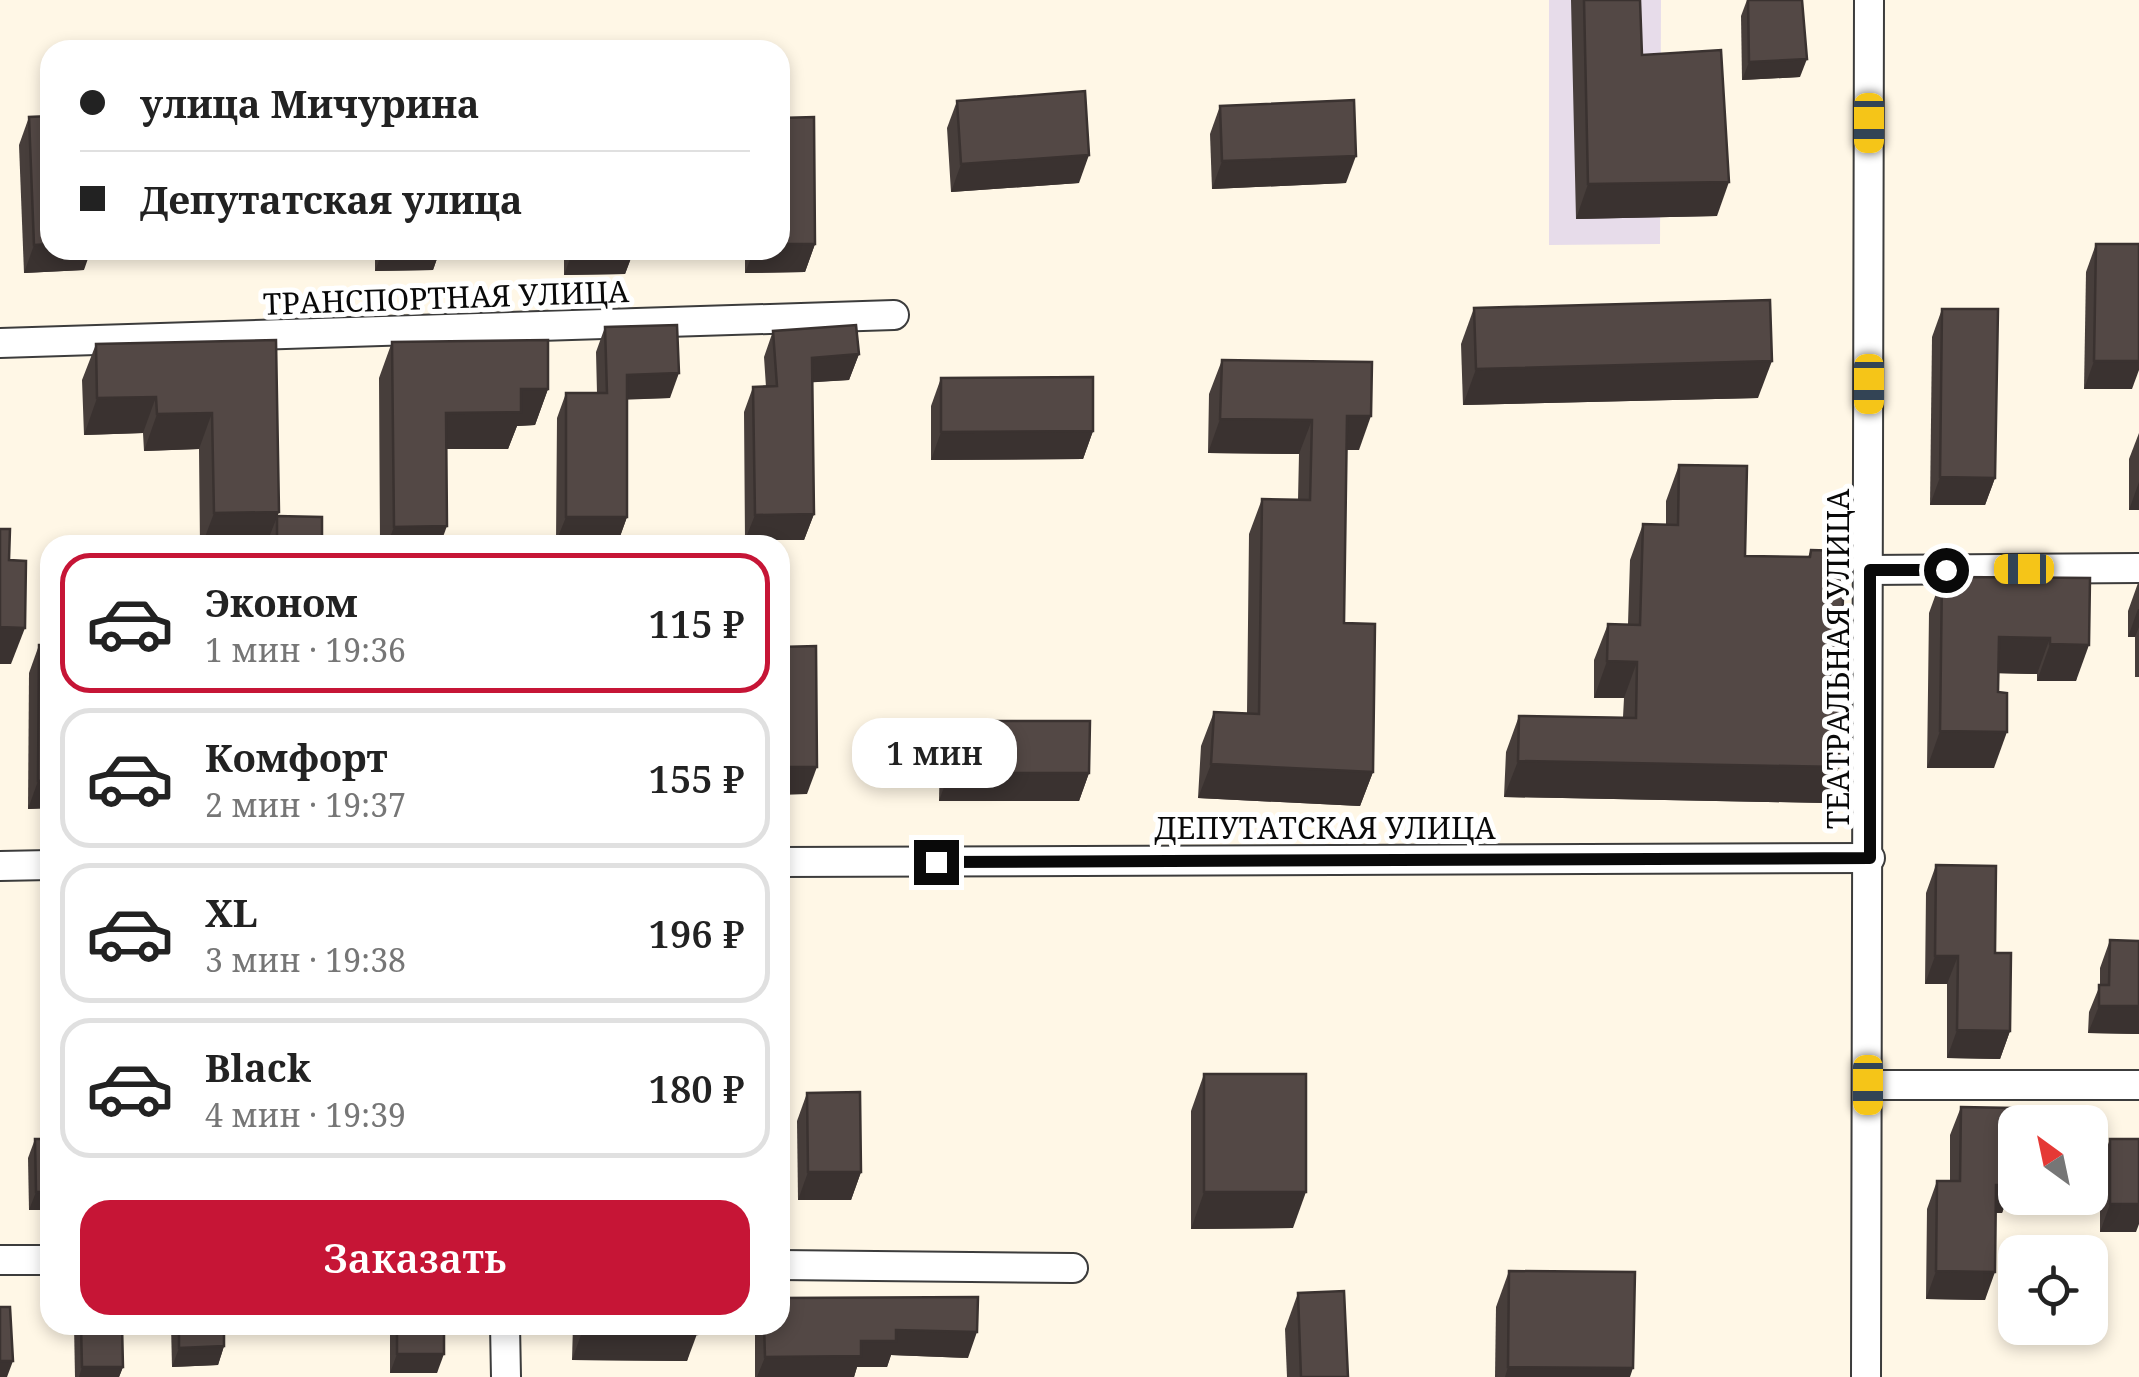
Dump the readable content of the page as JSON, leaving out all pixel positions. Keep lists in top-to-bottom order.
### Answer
{
  "streets": {
    "street": ["ТРАНСПОРТНАЯ УЛИЦА", "ТЕАТРАЛЬНАЯ УЛИЦА", "ДЕПУТАТСКАЯ УЛИЦА"]
  },
  "crossings": [
    ["ТЕАТРАЛЬНАЯ УЛИЦА", "ДЕПУТАТСКАЯ УЛИЦА"]
  ],
  "north": "top left",
  "page": {
    "banner": ["улица Мичурина", "Депутатская улица"],
    "list": [
      {
        "name": "Эконом",
        "note": "1 мин · 19:36",
        "value": "115 ₽"
      },
      {
        "name": "Комфорт",
        "note": "2 мин · 19:37",
        "value": "155 ₽"
      },
      {
        "name": "XL",
        "note": "3 мин · 19:38",
        "value": "196 ₽"
      },
      {
        "name": "Black",
        "note": "4 мин · 19:39",
        "value": "180 ₽"
      }
    ],
    "bubble": "1 мин",
    "buttons": "Заказать"
  }
}
